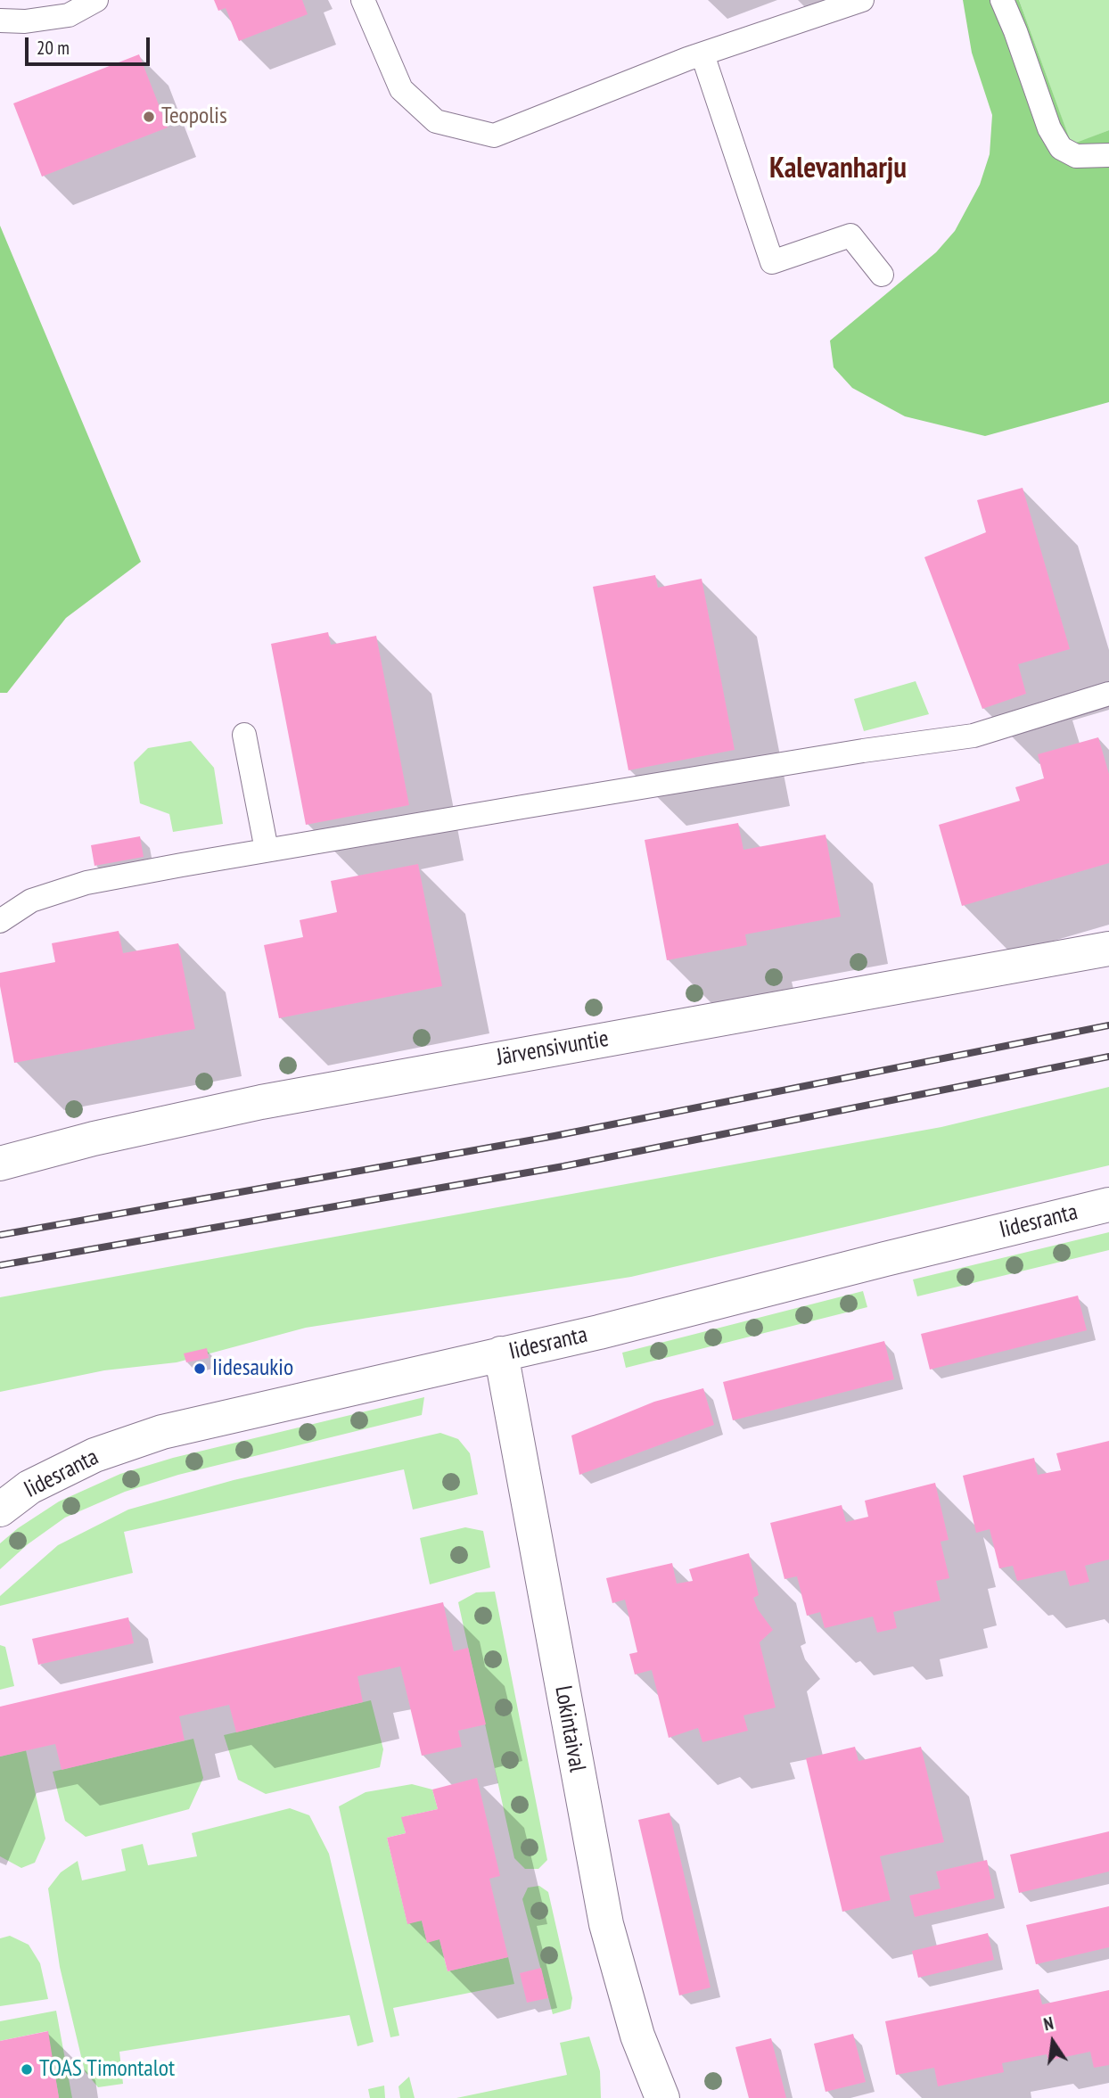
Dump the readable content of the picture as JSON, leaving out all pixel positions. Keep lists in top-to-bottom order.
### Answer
{
  "streets": {
    "main road": ["Järvensivuntie", "Iidesranta", "Lokintaival"]
  },
  "crossings": [
    ["Iidesranta", "Lokintaival"]
  ],
  "districts": ["Kalevanharju"],
  "places": ["Teopolis", "Iidesaukio", "TOAS Timontalot"],
  "scale_bar": "20 m",
  "north": "top"
}
